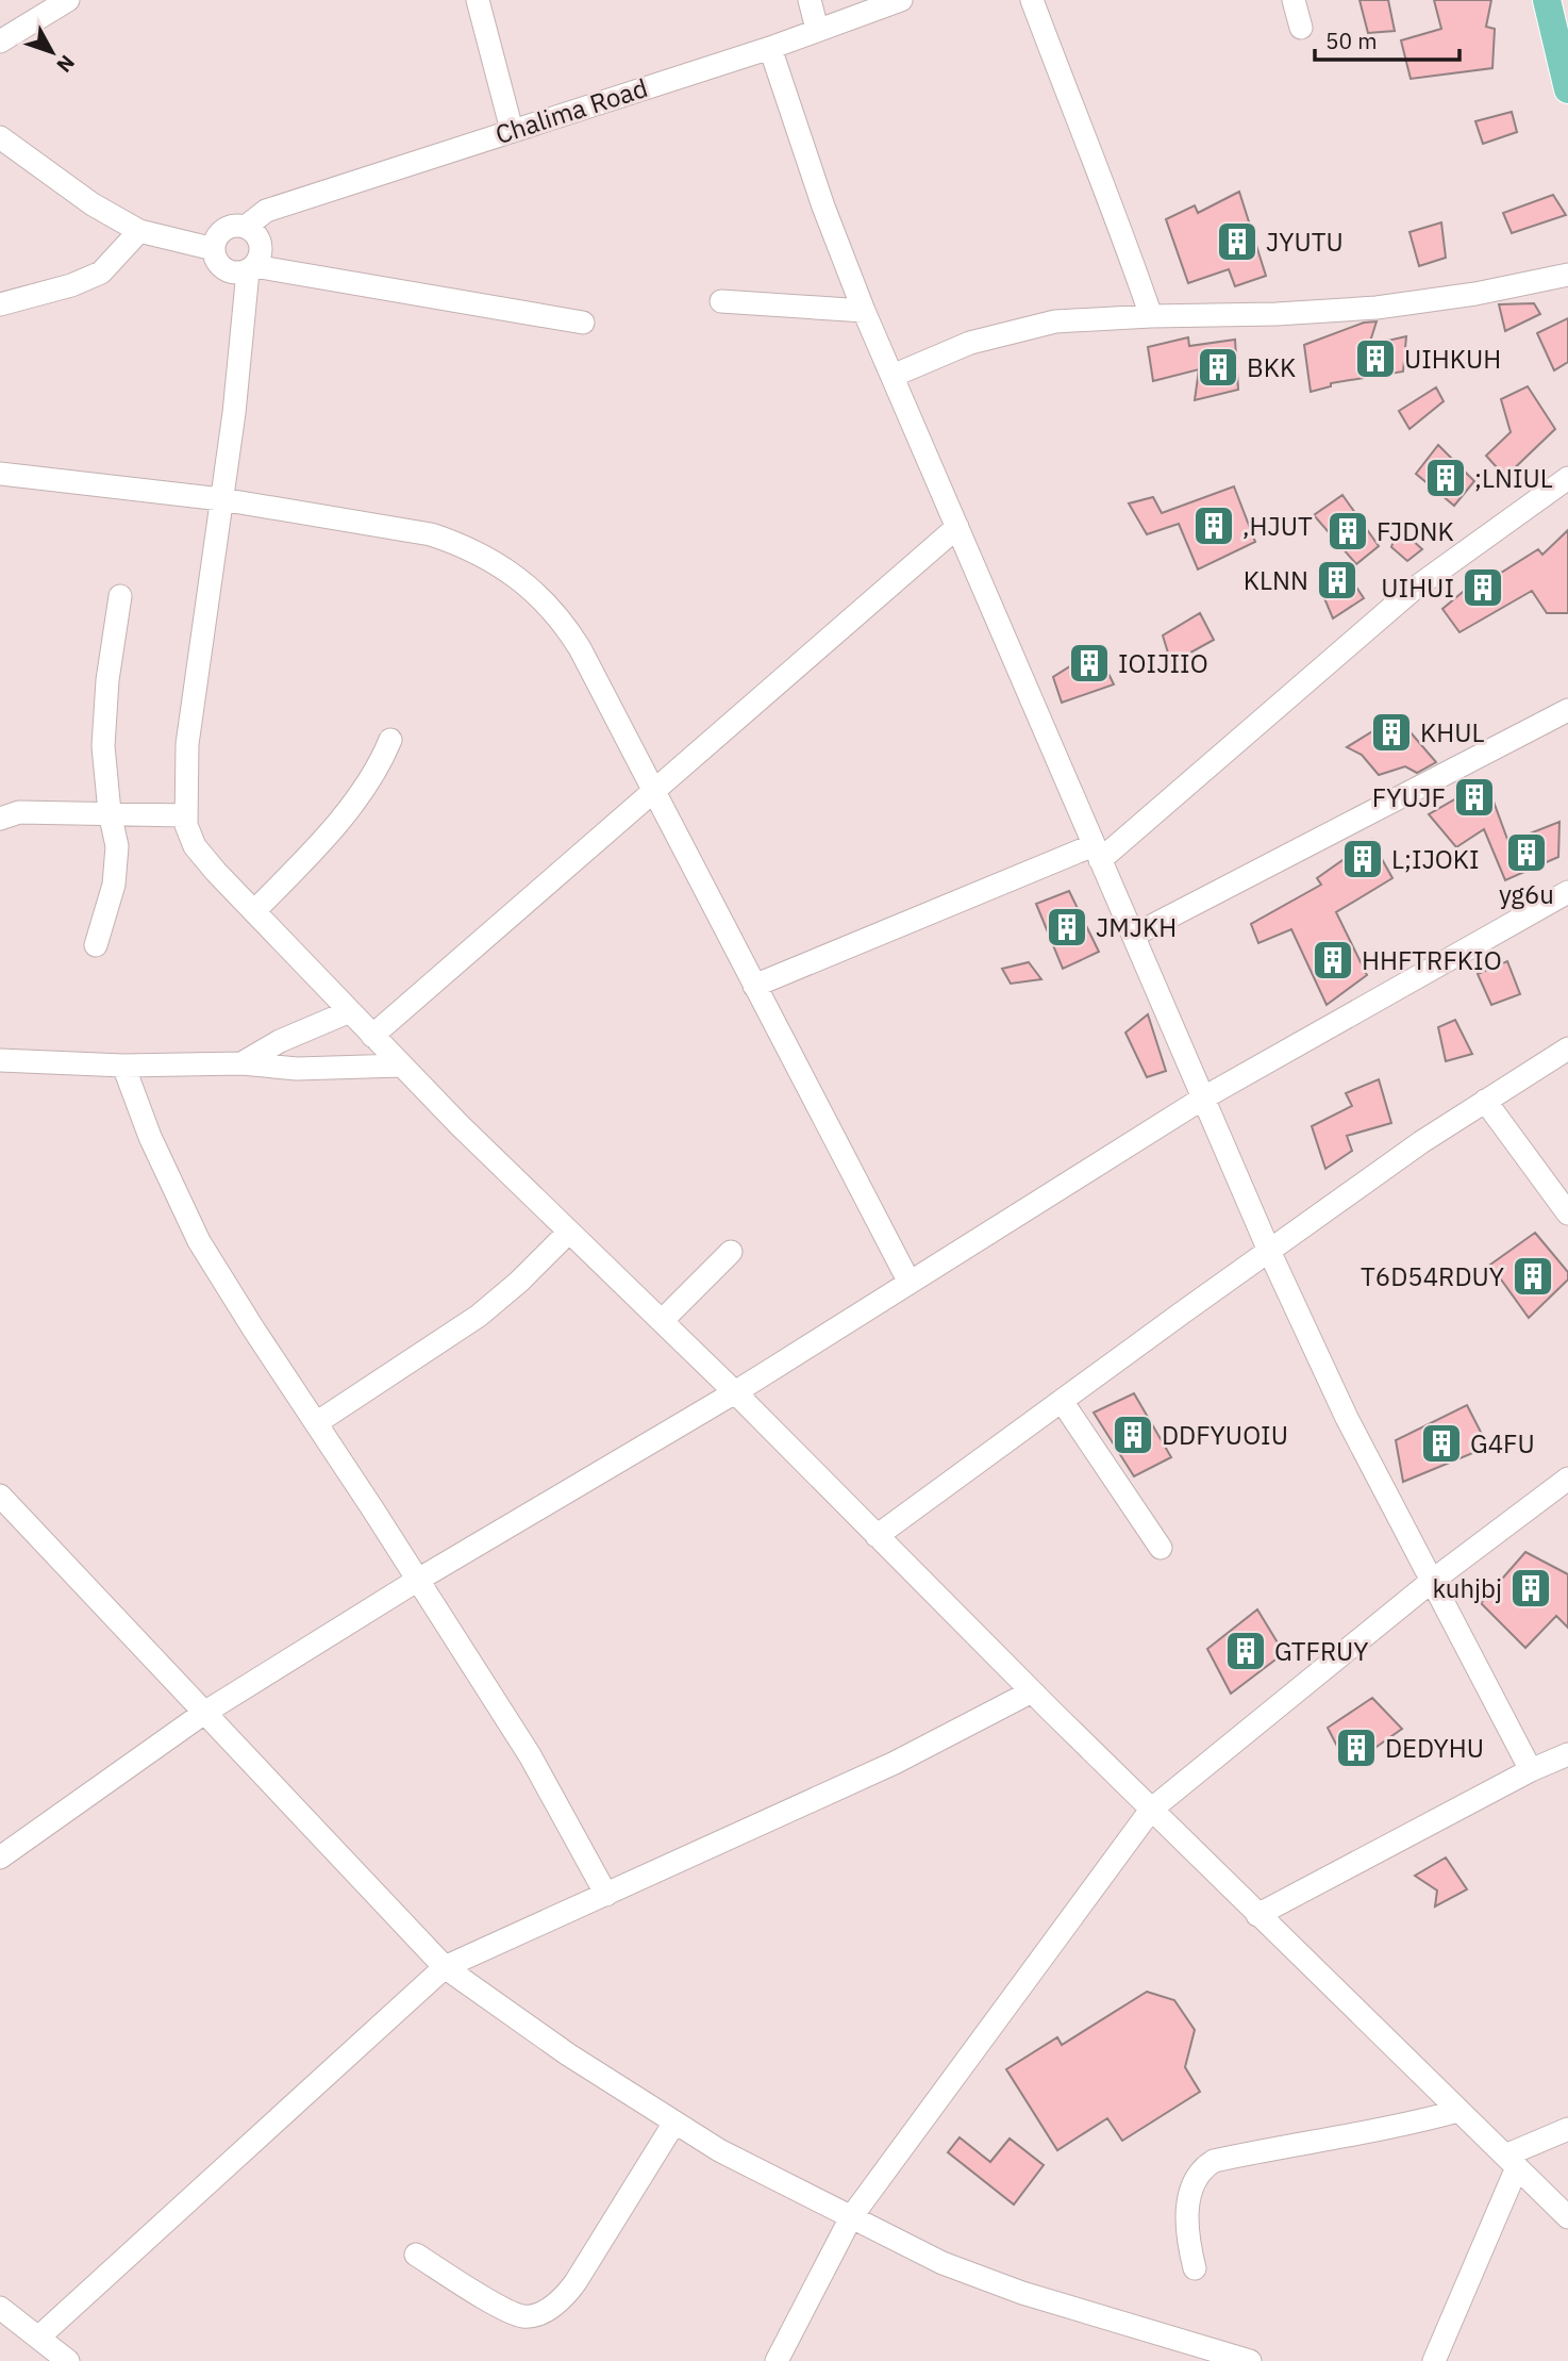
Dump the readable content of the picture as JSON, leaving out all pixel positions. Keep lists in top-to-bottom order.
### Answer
{
  "streets": {
    "street": ["Chalima Road"]
  },
  "places": {
    "building": [
      "JYUTU",
      "UIHKUH",
      "BKK",
      ";LNIUL",
      ",HJUT",
      "FJDNK",
      "KLNN",
      "UIHUI",
      "IOIJIIO",
      "KHUL",
      "FYUJF",
      "yg6u",
      "L;IJOKI",
      "JMJKH",
      "HHFTRFKIO",
      "T6D54RDUY",
      "DDFYUOIU",
      "G4FU",
      "kuhjbj",
      "GTFRUY",
      "DEDYHU"
    ]
  },
  "scale_bar": "50 m",
  "north": "bottom right"
}
